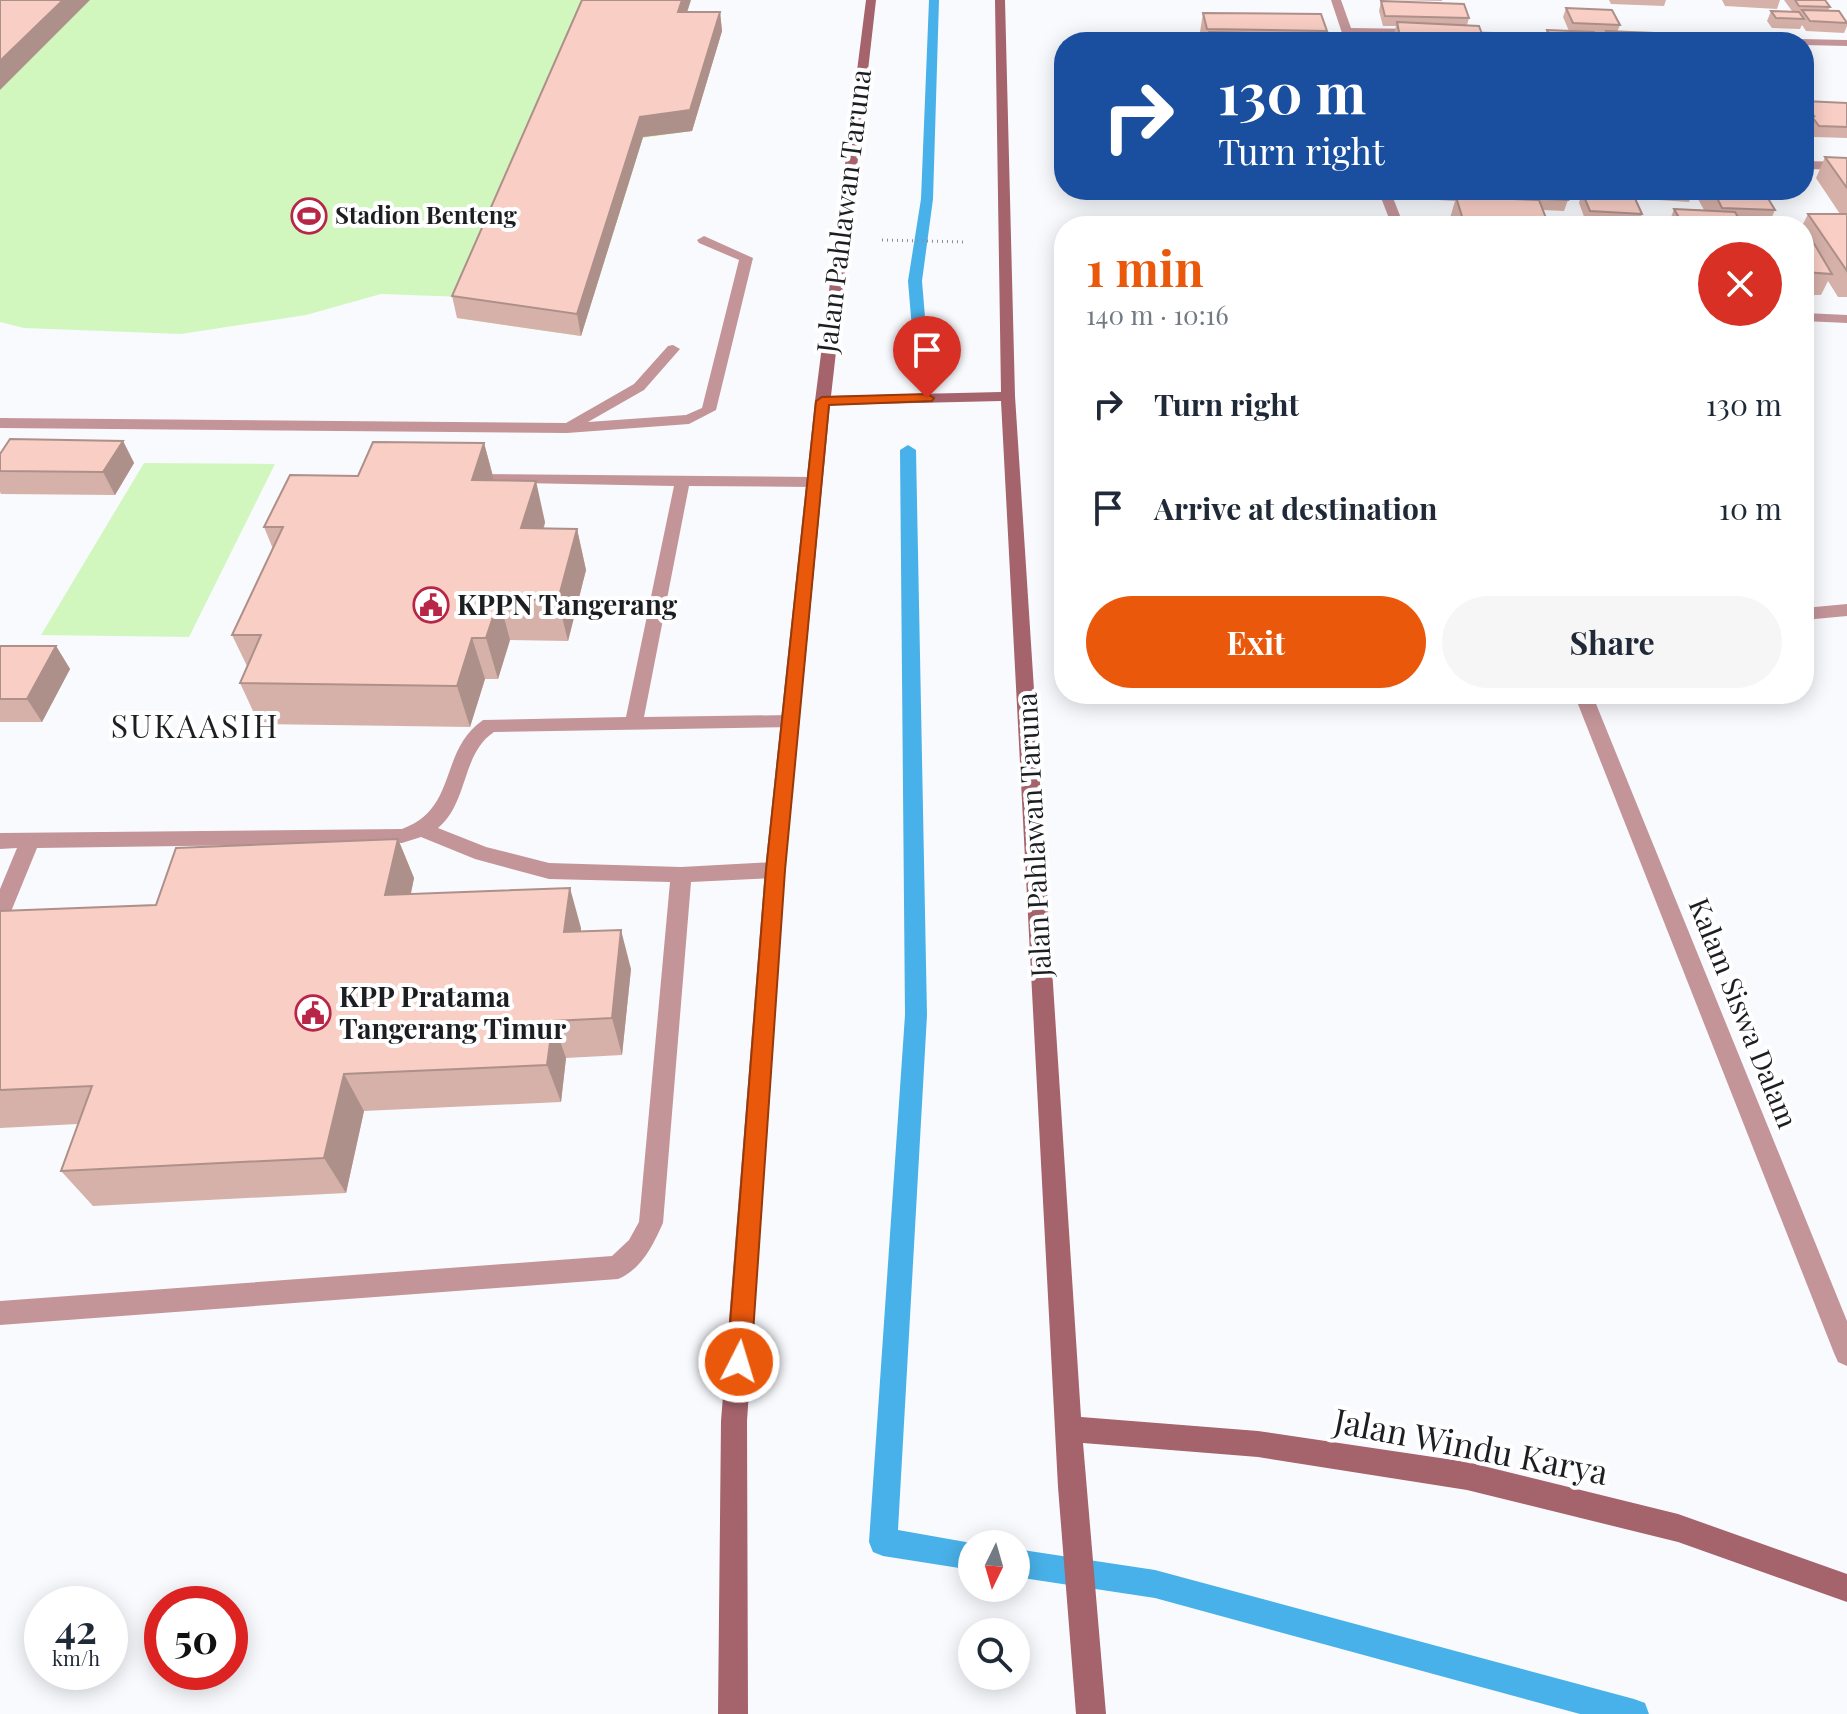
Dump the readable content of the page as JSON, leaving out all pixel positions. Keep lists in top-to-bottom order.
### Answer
{
  "streets": {
    "main road": ["Jalan Pahlawan Taruna", "Jalan Windu Karya"],
    "street": ["Kalam Siswa Dalam"]
  },
  "crossings": [
    ["Jalan Pahlawan Taruna", "Jalan Windu Karya"]
  ],
  "districts": ["SUKAASIH"],
  "places": {
    "sports": ["Stadion Benteng"],
    "public building": ["KPPN Tangerang", "KPP Pratama Tangerang Timur"]
  },
  "north": "bottom",
  "page": {
    "turn": ["130 m", "Turn right"],
    "heading": ["1 min", "140 m · 10:16"],
    "list": [
      {
        "name": "Turn right",
        "value": "130 m"
      },
      {
        "name": "Arrive at destination",
        "value": "10 m"
      }
    ],
    "buttons": ["Exit", "Share"],
    "speed": "42 km/h",
    "limit": "50"
  }
}
